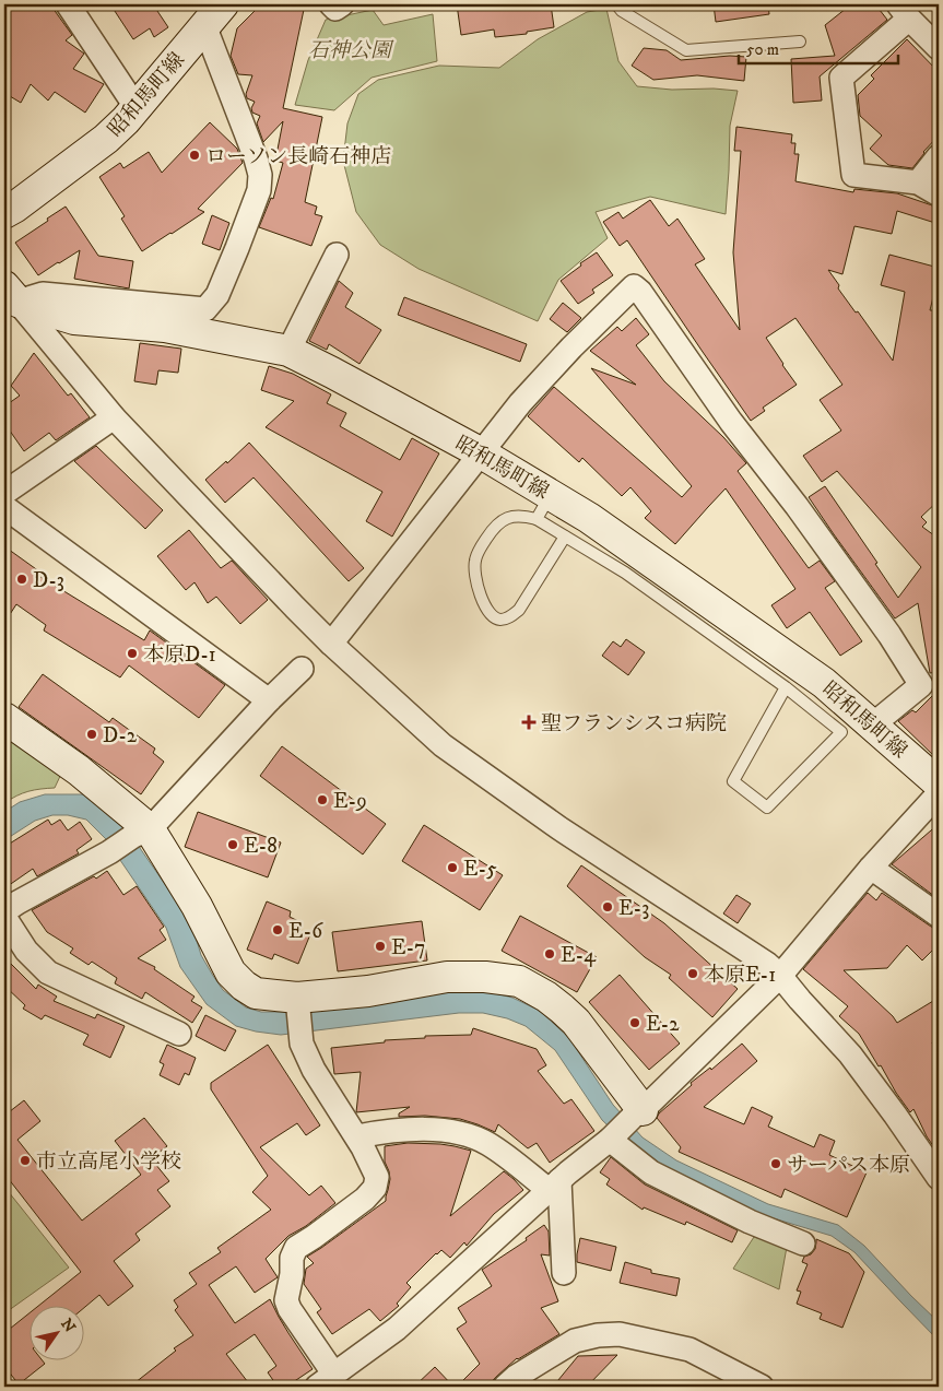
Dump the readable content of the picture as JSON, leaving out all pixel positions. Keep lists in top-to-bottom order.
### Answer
{
  "streets": {
    "main road": ["昭和馬町線"]
  },
  "parks": ["石神公園"],
  "places": {
    "other": [
      "ローソン長崎石神店",
      "D-3",
      "本原D-1",
      "D-2",
      "E-9",
      "E-8",
      "E-5",
      "E-3",
      "E-6",
      "E-7",
      "E-4",
      "本原E-1",
      "E-2",
      "市立高尾小学校",
      "サーパス本原"
    ],
    "health": ["聖フランシスコ病院"]
  },
  "scale_bar": "50 m",
  "north": "top right"
}
